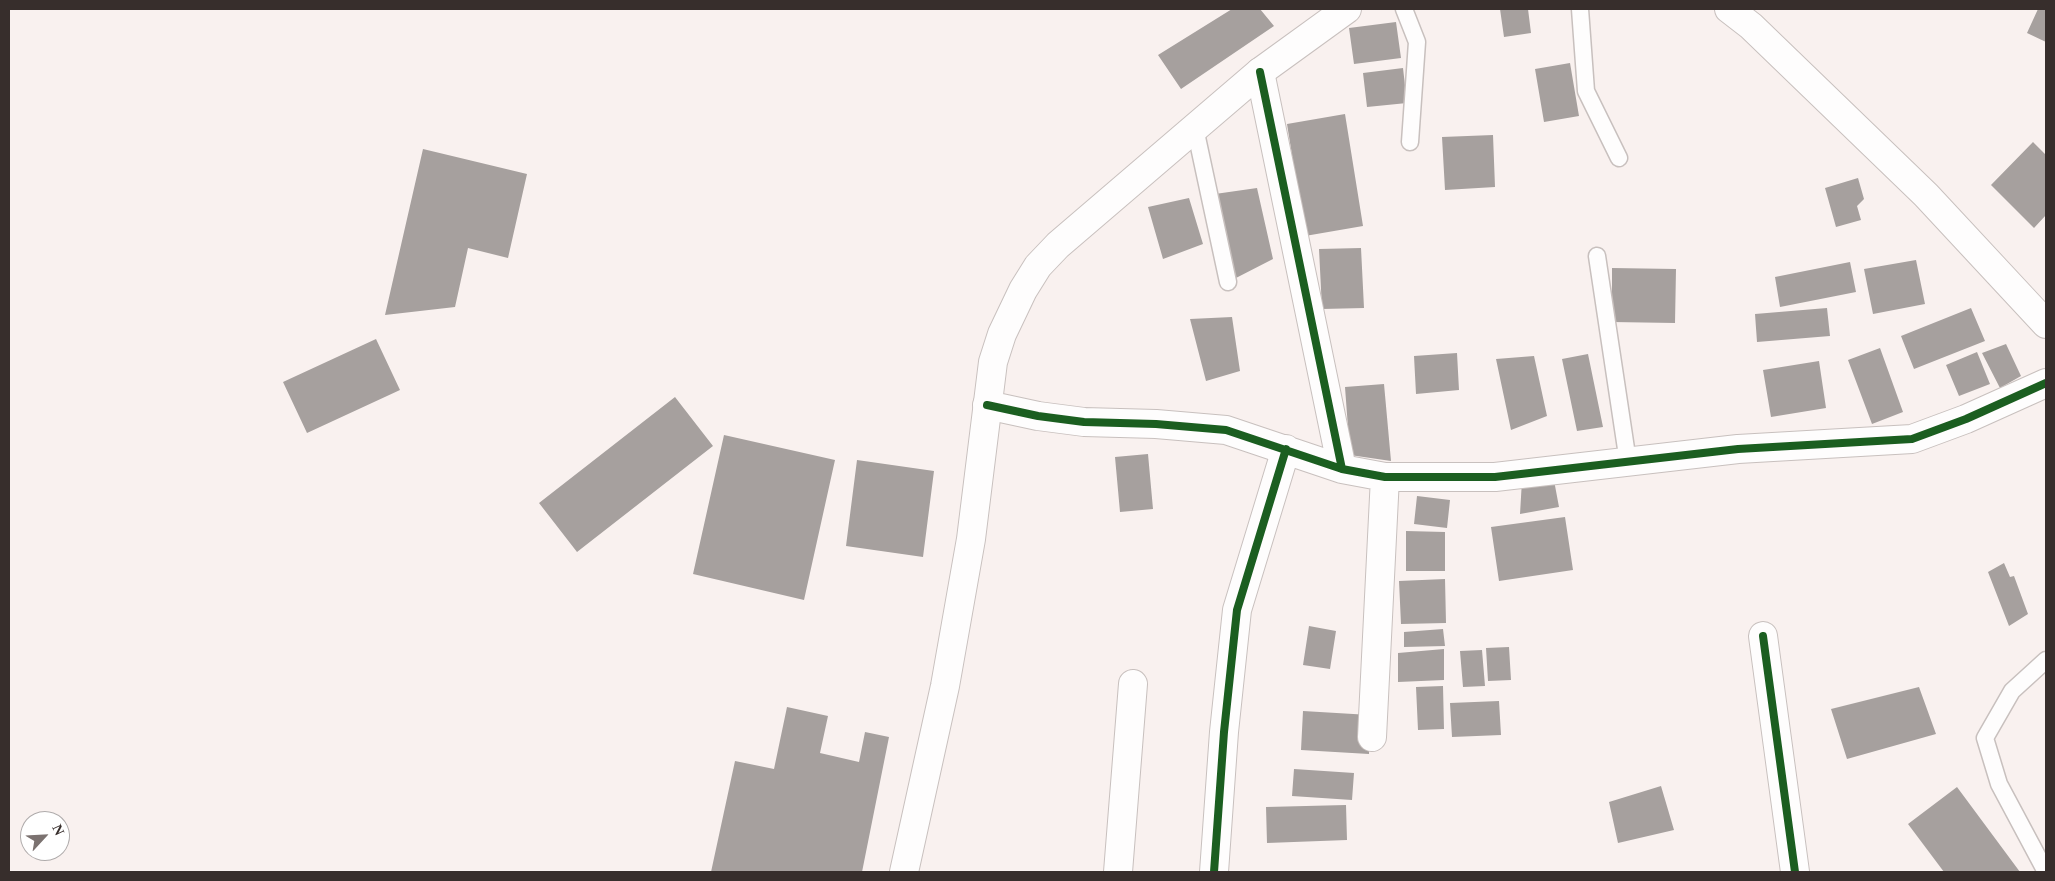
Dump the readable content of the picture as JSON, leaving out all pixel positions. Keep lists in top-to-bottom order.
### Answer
{
  "north": "top right"
}
